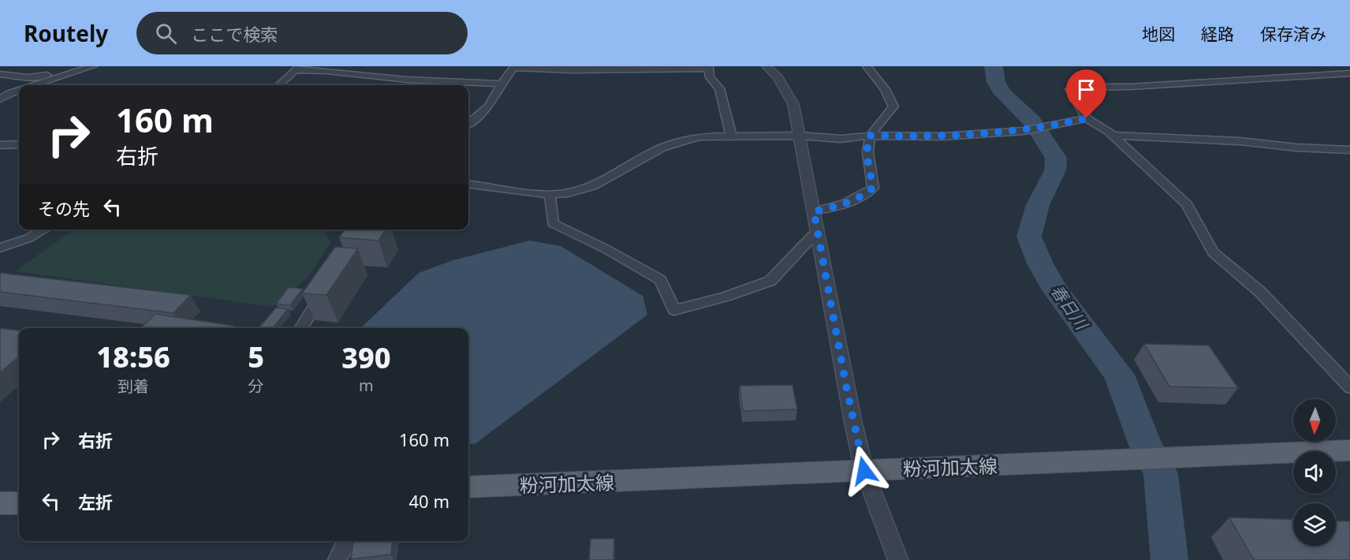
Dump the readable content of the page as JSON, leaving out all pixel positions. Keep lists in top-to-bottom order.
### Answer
{
  "streets": {
    "main road": ["粉河加太線"]
  },
  "water": ["春日川"],
  "north": "bottom",
  "page": {
    "header": "Routely",
    "search": "ここで検索",
    "nav": ["地図", "経路", "保存済み"],
    "turn": ["160 m", "右折"],
    "then": "その先",
    "eta": [
      "18:56",
      "到着",
      "5",
      "分",
      "390",
      "m"
    ],
    "list": [
      {
        "name": "右折",
        "value": "160 m"
      },
      {
        "name": "左折",
        "value": "40 m"
      }
    ]
  }
}
